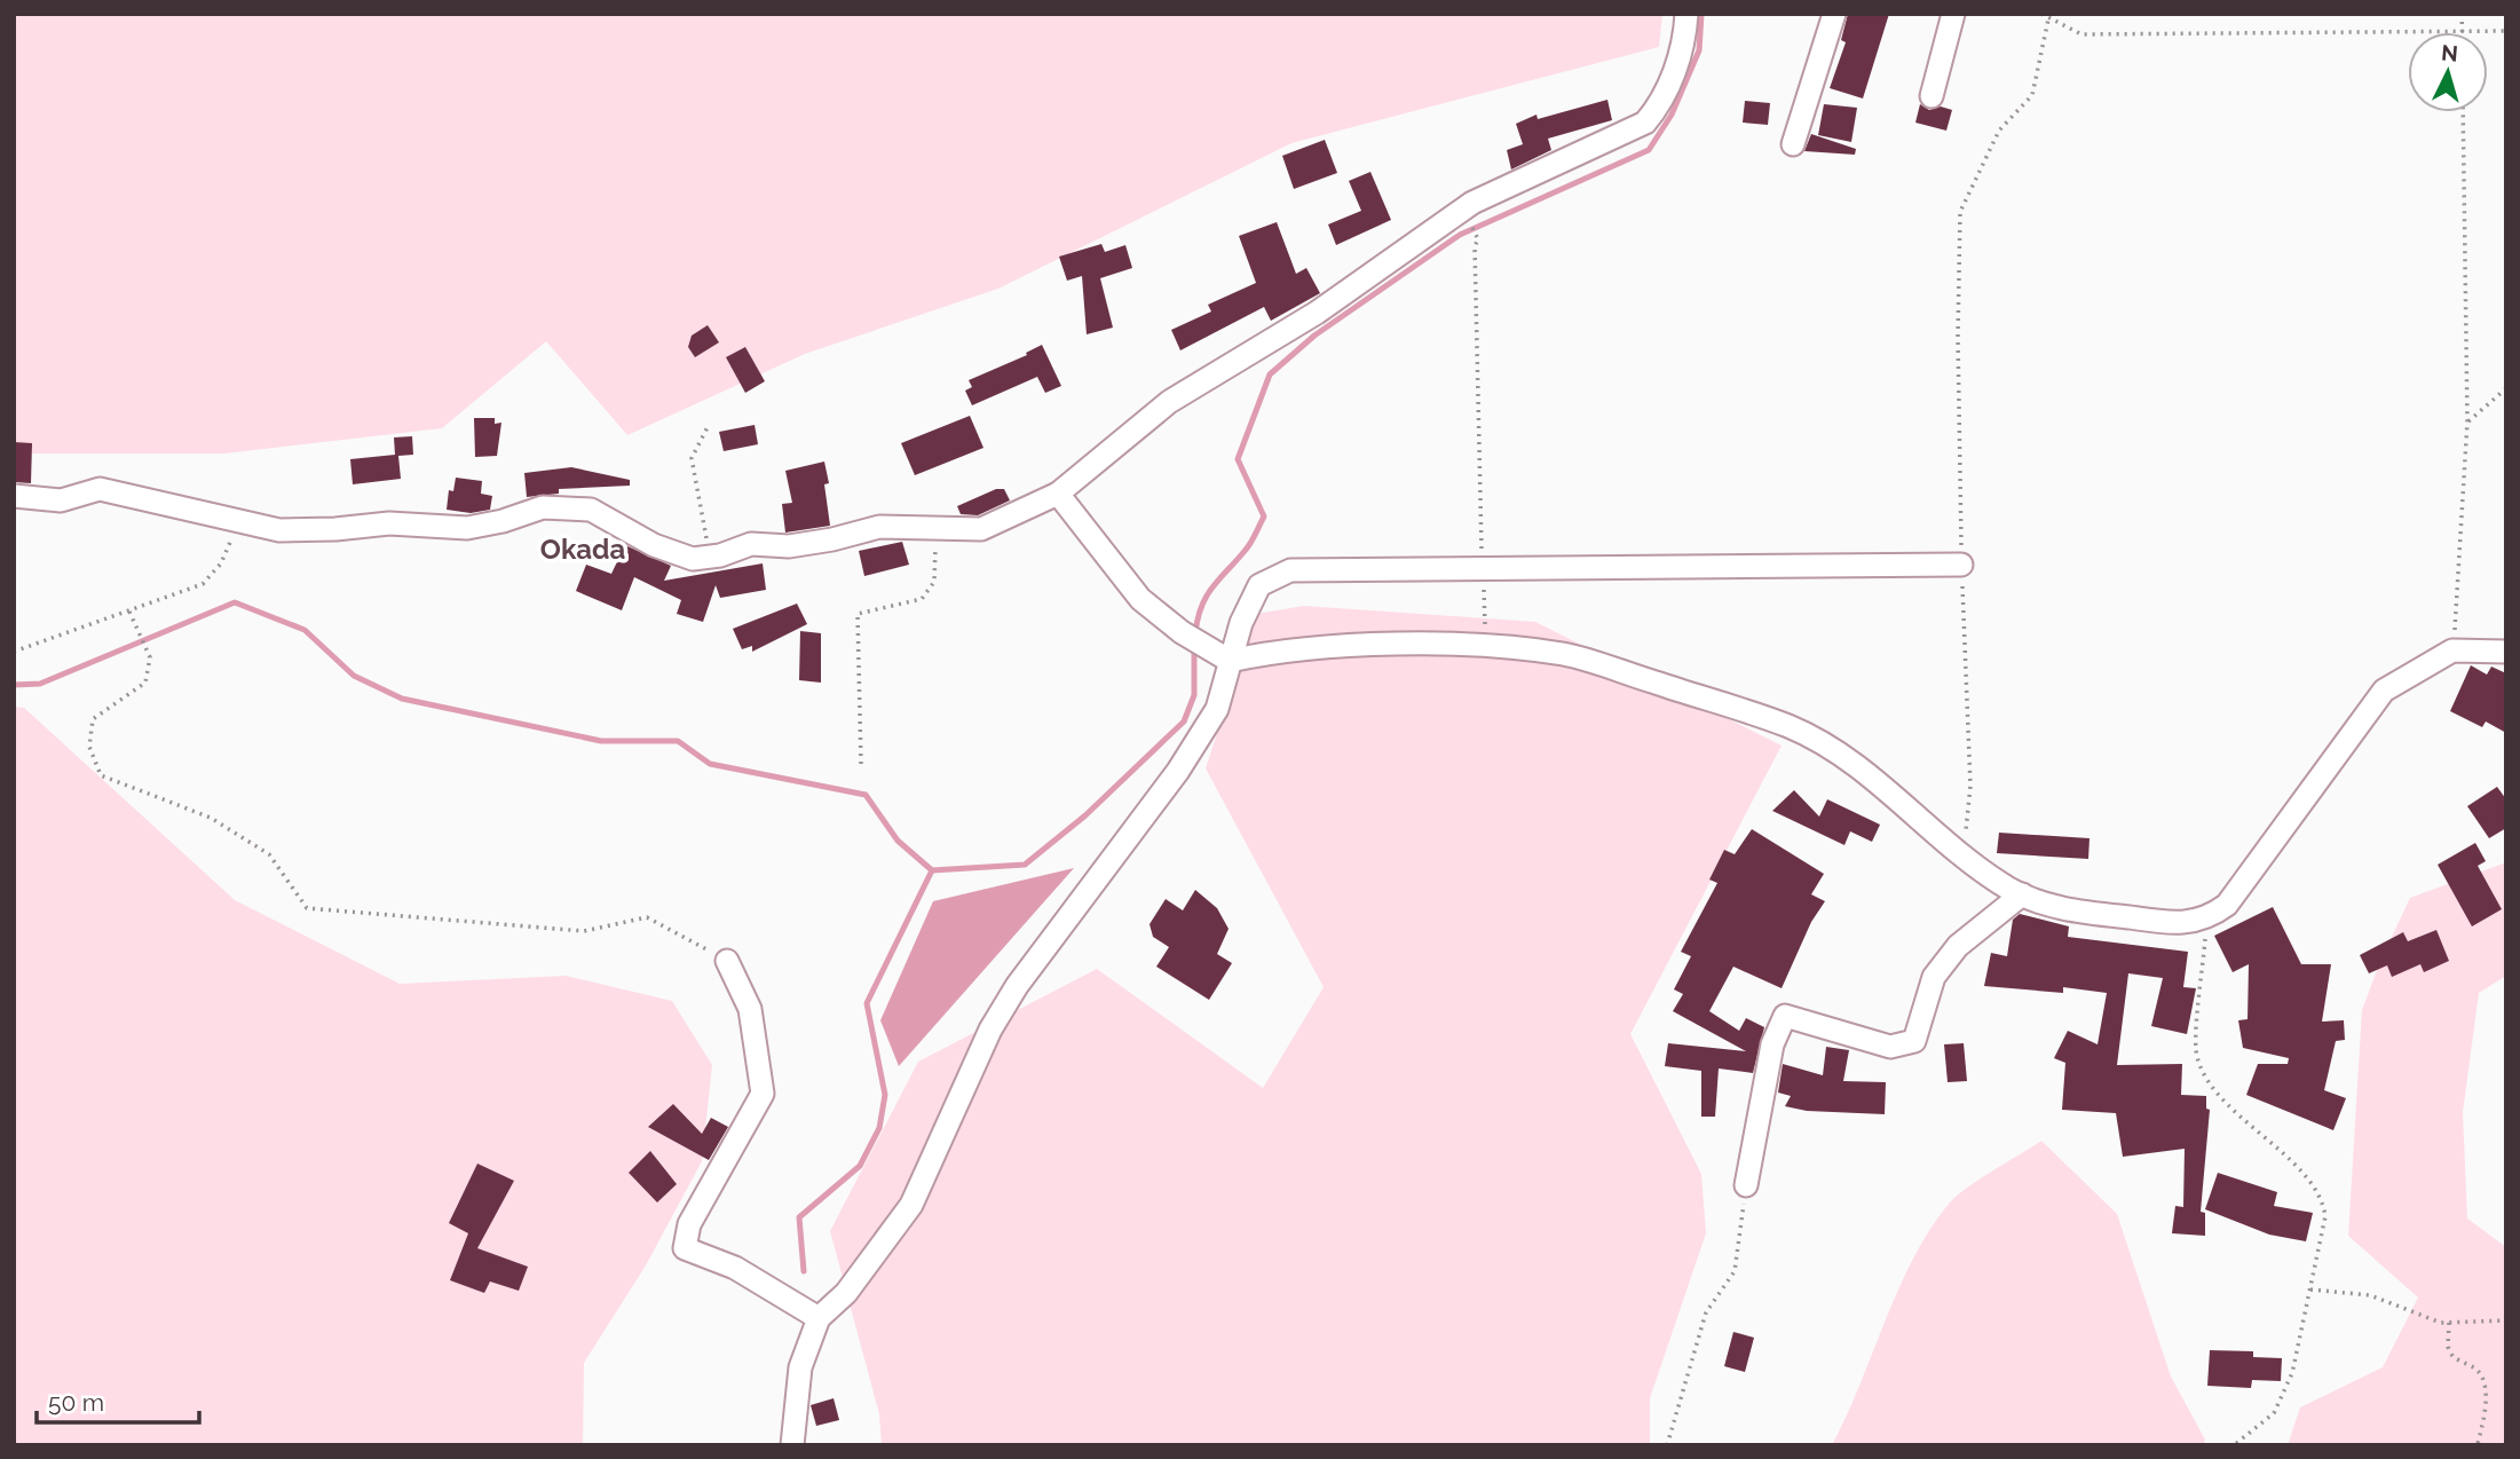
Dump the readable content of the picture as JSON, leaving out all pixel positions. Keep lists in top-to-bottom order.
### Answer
{
  "districts": ["Okada"],
  "scale_bar": "50 m",
  "north": "top"
}
